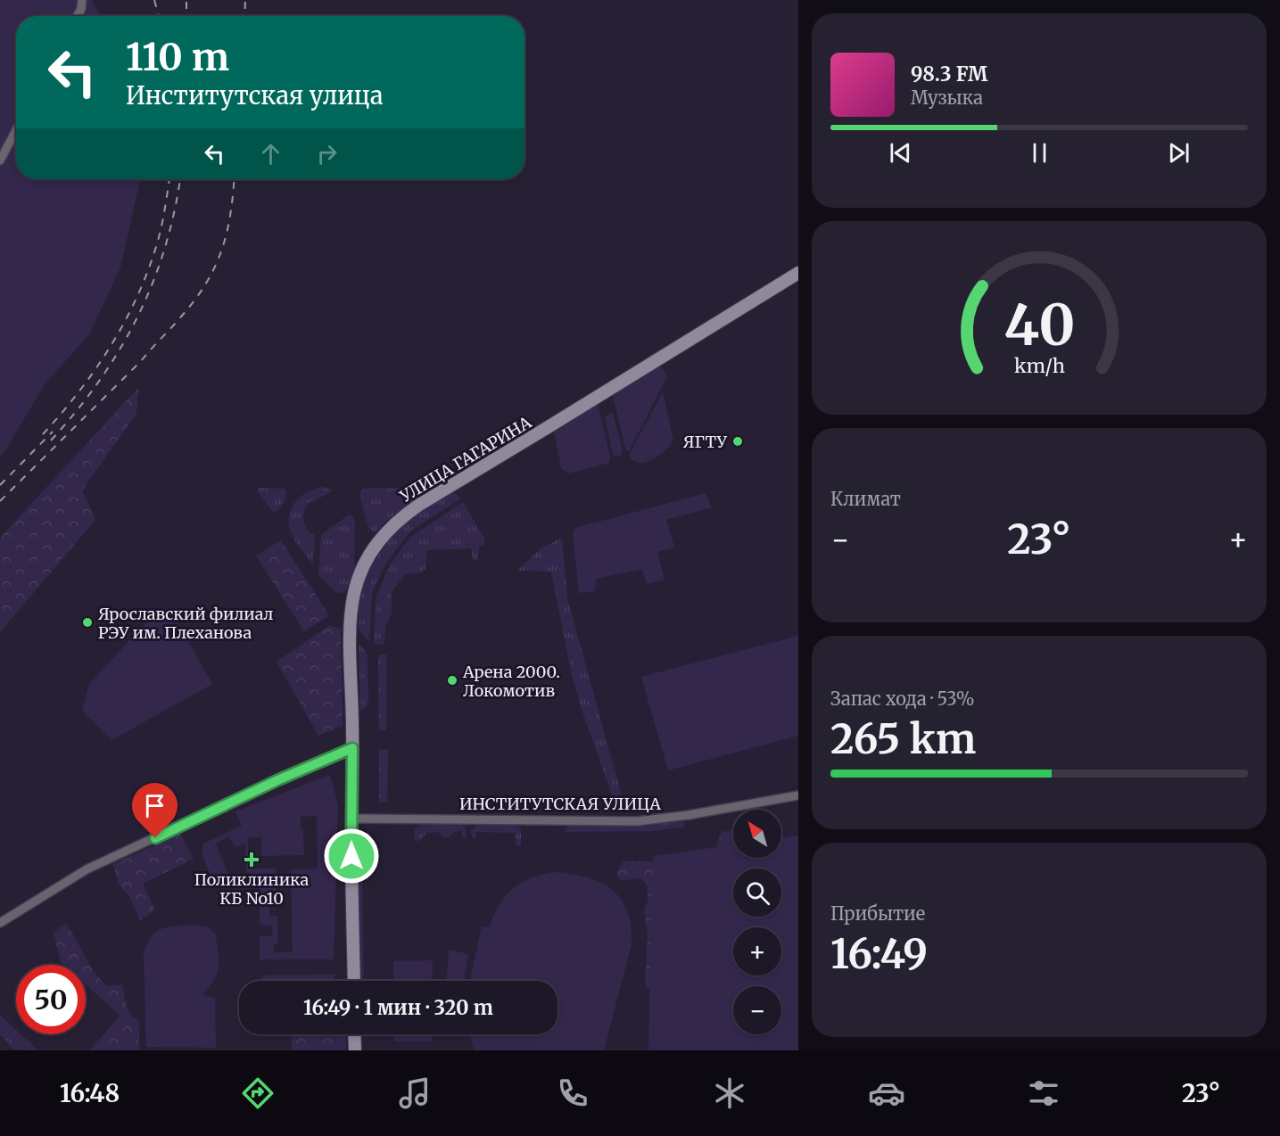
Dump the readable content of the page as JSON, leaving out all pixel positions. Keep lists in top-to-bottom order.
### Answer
{
  "streets": {
    "main road": ["УЛИЦА ГАГАРИНА"],
    "street": ["ИНСТИТУТСКАЯ УЛИЦА"]
  },
  "crossings": [
    ["УЛИЦА ГАГАРИНА", "ИНСТИТУТСКАЯ УЛИЦА"]
  ],
  "places": {
    "other": ["ЯГТУ", "Ярославский филиал РЭУ им. Плеханова", "Арена 2000. Локомотив"],
    "health": ["Поликлиника КБ No10"]
  },
  "north": "top left",
  "page": {
    "turn": ["110 m", "Институтская улица"],
    "song": ["98.3 FM", "Музыка"],
    "tile": [
      "Климат",
      ["Запас хода · 53%", "265 km"],
      ["Прибытие", "16:49"]
    ],
    "heat": ["−", "23°", "+"],
    "map_buttons": ["+", "−"],
    "limit": "50",
    "trip": "16:49 · 1 мин · 320 m",
    "tabs": ["16:48", "23°"],
    "gauge": ["40", "km/h"]
  }
}
